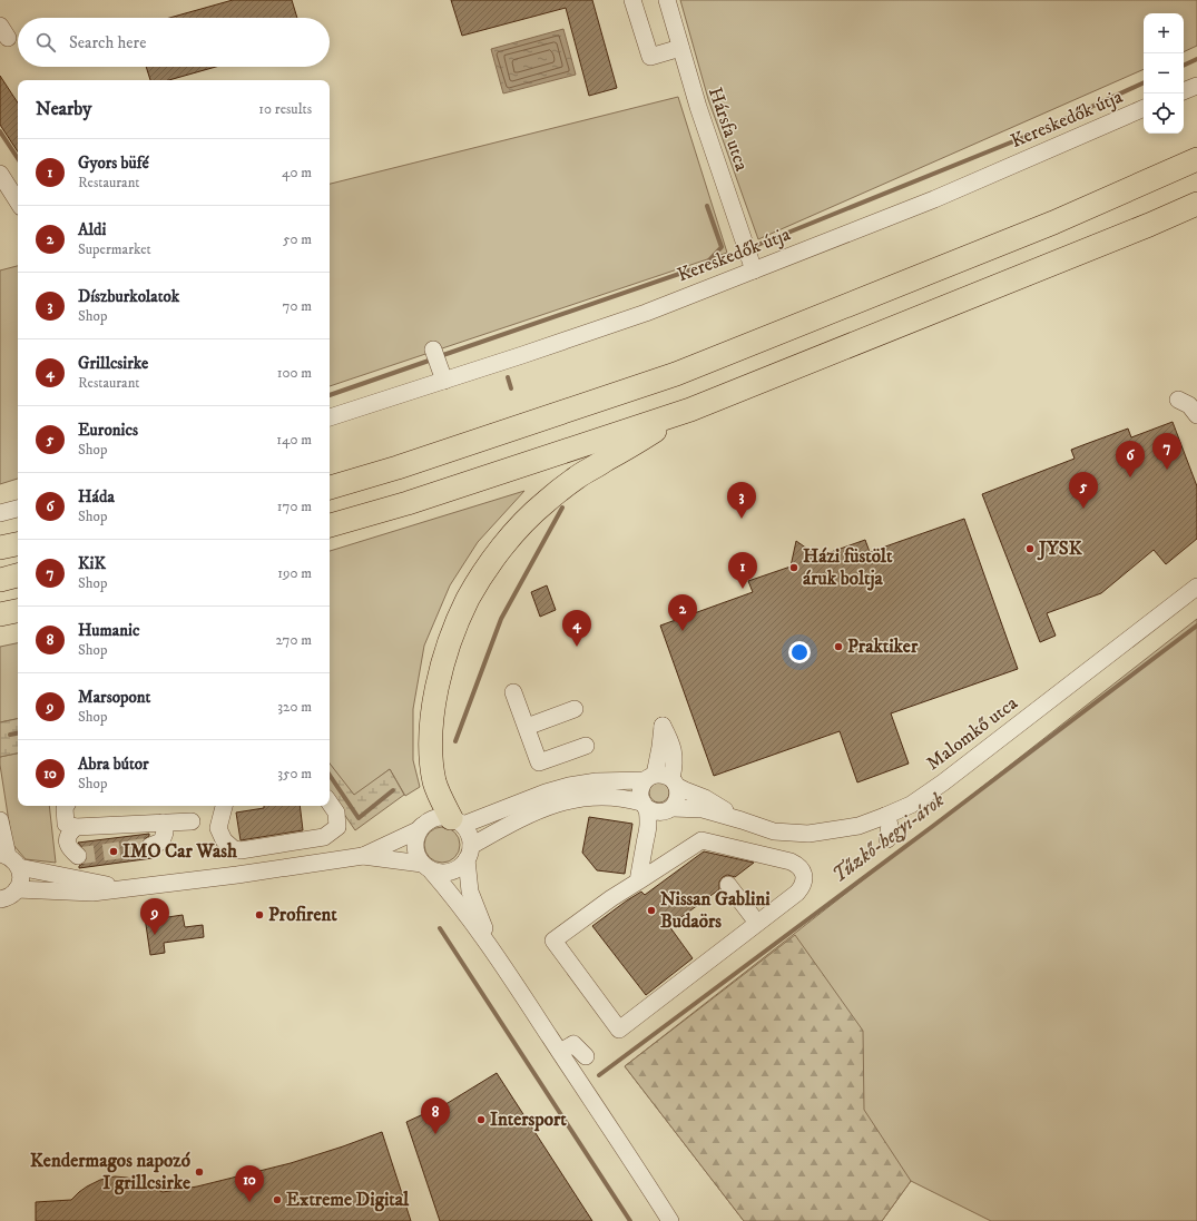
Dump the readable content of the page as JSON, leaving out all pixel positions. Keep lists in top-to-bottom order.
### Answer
{
  "streets": {
    "street": ["Kereskedők útja", "Hársfa utca", "Malomkő utca"]
  },
  "crossings": [
    ["Kereskedők útja", "Hársfa utca"]
  ],
  "water": ["Tűzkő-hegyi-árok"],
  "places": [
    "JYSK",
    "Házi füstölt áruk boltja",
    "Praktiker",
    "IMO Car Wash",
    "Nissan Gablini Budaörs",
    "Profirent",
    "Intersport",
    "Kendermagos napozó I grillcsirke",
    "Extreme Digital"
  ],
  "page": {
    "map_buttons": ["+", "−"],
    "search": "Search here",
    "heading": ["Nearby", "10 results"],
    "list": [
      {
        "mark": "1",
        "name": "Gyors büfé",
        "note": "Restaurant",
        "value": "40 m"
      },
      {
        "mark": "2",
        "name": "Aldi",
        "note": "Supermarket",
        "value": "50 m"
      },
      {
        "mark": "3",
        "name": "Díszburkolatok",
        "note": "Shop",
        "value": "70 m"
      },
      {
        "mark": "4",
        "name": "Grillcsirke",
        "note": "Restaurant",
        "value": "100 m"
      },
      {
        "mark": "5",
        "name": "Euronics",
        "note": "Shop",
        "value": "140 m"
      },
      {
        "mark": "6",
        "name": "Háda",
        "note": "Shop",
        "value": "170 m"
      },
      {
        "mark": "7",
        "name": "KiK",
        "note": "Shop",
        "value": "190 m"
      },
      {
        "mark": "8",
        "name": "Humanic",
        "note": "Shop",
        "value": "270 m"
      },
      {
        "mark": "9",
        "name": "Marsopont",
        "note": "Shop",
        "value": "320 m"
      },
      {
        "mark": "10",
        "name": "Abra bútor",
        "note": "Shop",
        "value": "350 m"
      }
    ],
    "pins": [
      "7",
      "6",
      "5",
      "3",
      "1",
      "2",
      "4",
      "9",
      "8",
      "10"
    ]
  }
}
